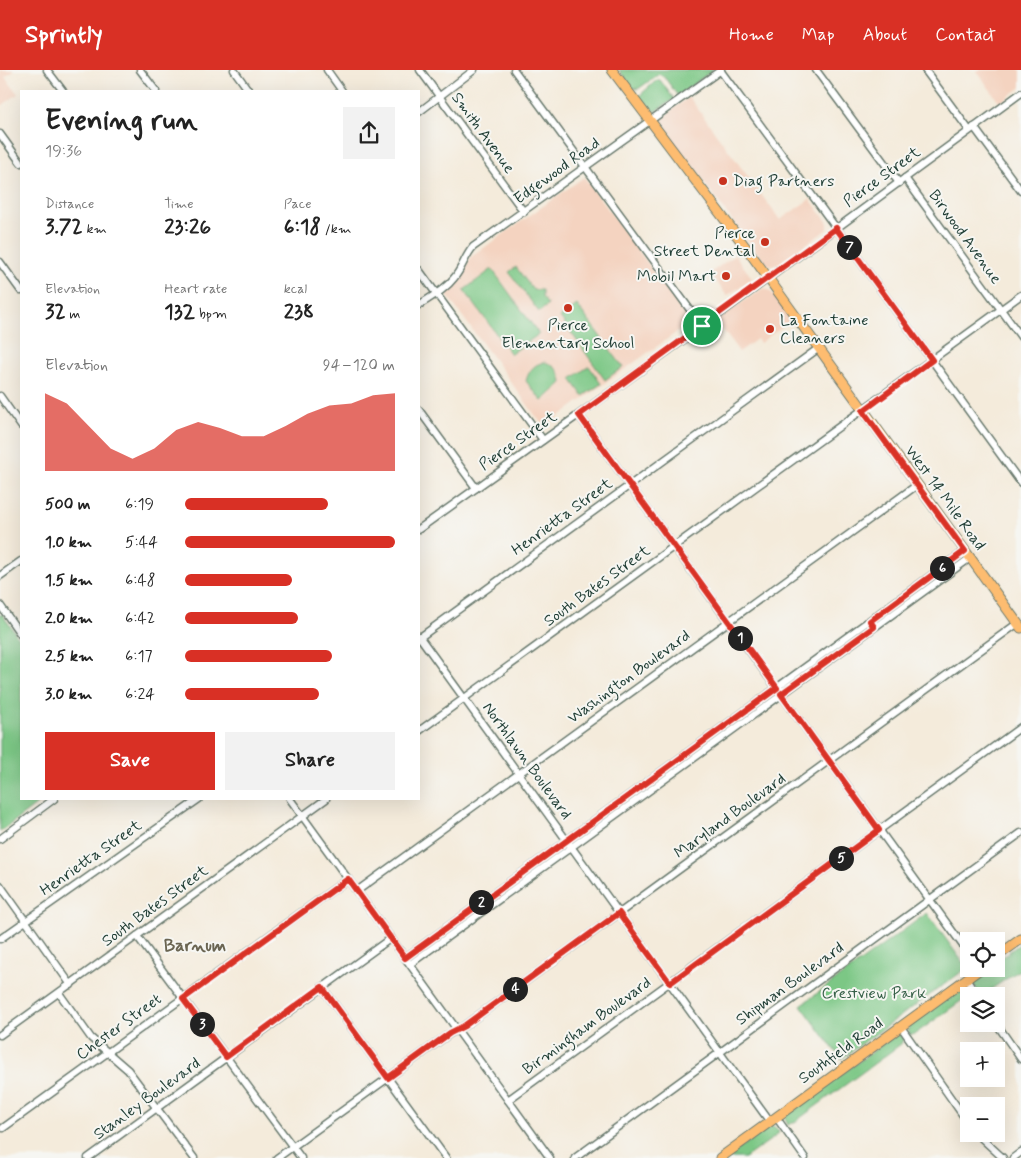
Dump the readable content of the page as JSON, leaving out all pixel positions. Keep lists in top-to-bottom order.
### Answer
{
  "streets": {
    "main road": ["West 14 Mile Road", "Southfield Road"],
    "street": [
      "Smith Avenue",
      "Edgewood Road",
      "Pierce Street",
      "Birwood Avenue",
      "Henrietta Street",
      "South Bates Street",
      "Washington Boulevard",
      "Northlawn Boulevard",
      "Maryland Boulevard",
      "Shipman Boulevard",
      "Birmingham Boulevard",
      "Chester Street",
      "Stanley Boulevard"
    ]
  },
  "crossings": [
    ["Smith Avenue", "Edgewood Road"],
    ["Edgewood Road", "West 14 Mile Road"],
    ["Pierce Street", "Birwood Avenue"],
    ["Pierce Street", "West 14 Mile Road"],
    ["Birwood Avenue", "South Bates Street"],
    ["West 14 Mile Road", "Henrietta Street"],
    ["West 14 Mile Road", "South Bates Street"],
    ["West 14 Mile Road", "Washington Boulevard"],
    ["West 14 Mile Road", "Maryland Boulevard"],
    ["South Bates Street", "Northlawn Boulevard"],
    ["Washington Boulevard", "Northlawn Boulevard"],
    ["Northlawn Boulevard", "Maryland Boulevard"],
    ["Northlawn Boulevard", "Shipman Boulevard"],
    ["Northlawn Boulevard", "Birmingham Boulevard"],
    ["Northlawn Boulevard", "Southfield Road"]
  ],
  "districts": ["Barnum"],
  "parks": ["Crestview Park"],
  "places": [
    "Diag Partners",
    "Pierce Street Dental",
    "Mobil Mart",
    "Pierce Elementary School",
    "La Fontaine Cleaners"
  ],
  "page": {
    "header": "Sprintly",
    "nav": [
      "Home",
      "Map",
      "About",
      "Contact"
    ],
    "heading": ["Evening run", "19:36"],
    "stats": [
      ["Distance", "3.72 km"],
      ["Time", "23:26"],
      ["Pace", "6:18 /km"],
      ["Elevation", "32 m"],
      ["Heart rate", "132 bpm"],
      ["kcal", "238"]
    ],
    "pins": [
      "7",
      "6",
      "1",
      "5",
      "2",
      "4",
      "3"
    ],
    "chart": ["Elevation", "94–120 m"],
    "list": [
      {
        "name": "500 m",
        "note": "6:19"
      },
      {
        "name": "1.0 km",
        "note": "5:44"
      },
      {
        "name": "1.5 km",
        "note": "6:48"
      },
      {
        "name": "2.0 km",
        "note": "6:42"
      },
      {
        "name": "2.5 km",
        "note": "6:17"
      },
      {
        "name": "3.0 km",
        "note": "6:24"
      }
    ],
    "buttons": ["Save", "Share"],
    "map_buttons": ["+", "−"]
  }
}
